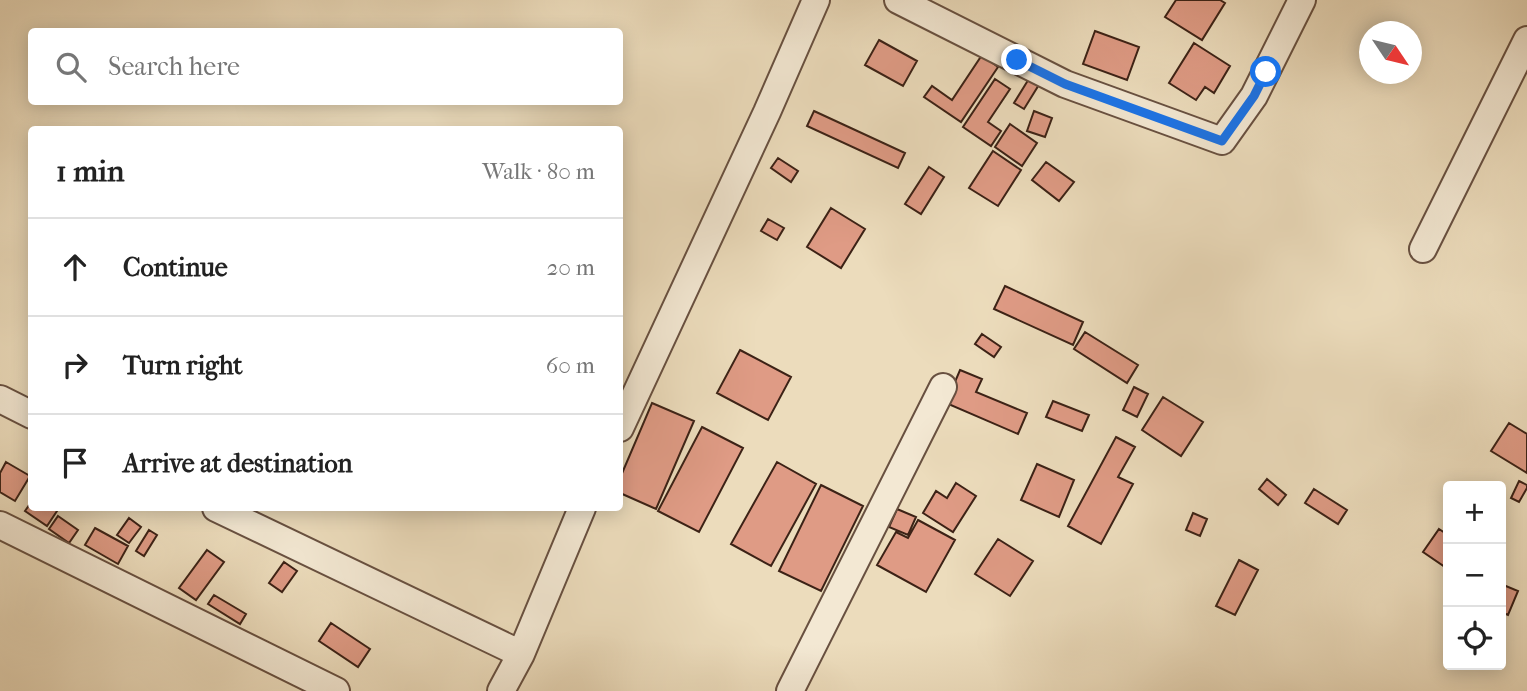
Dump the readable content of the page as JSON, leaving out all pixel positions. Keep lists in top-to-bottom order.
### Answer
{
  "north": "bottom right",
  "page": {
    "search": "Search here",
    "heading": ["1 min", "Walk · 80 m"],
    "list": [
      ["Continue", "20 m"],
      ["Turn right", "60 m"],
      "Arrive at destination"
    ],
    "map_buttons": ["+", "−"]
  }
}
